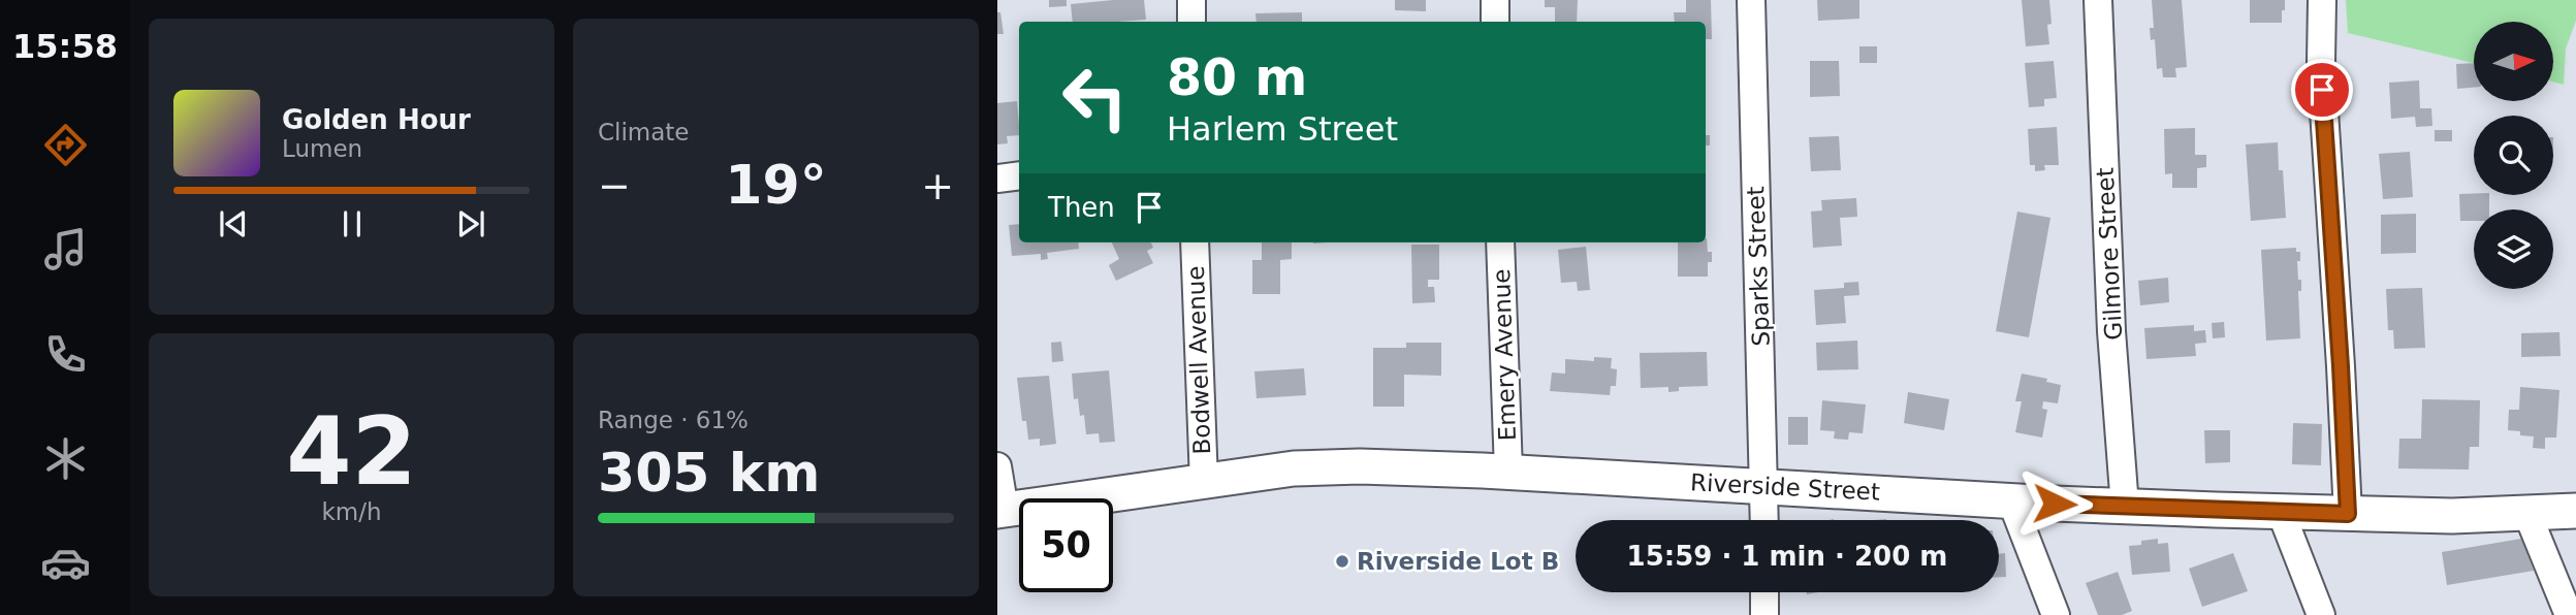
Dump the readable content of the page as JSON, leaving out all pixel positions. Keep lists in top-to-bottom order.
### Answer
{
  "streets": {
    "main road": ["Riverside Street"],
    "street": [
      "Gilmore Street",
      "Sparks Street",
      "Emery Avenue",
      "Bodwell Avenue"
    ]
  },
  "crossings": [
    ["Gilmore Street", "Riverside Street"],
    ["Sparks Street", "Riverside Street"],
    ["Emery Avenue", "Riverside Street"],
    ["Bodwell Avenue", "Riverside Street"]
  ],
  "places": ["Riverside Lot B"],
  "north": "right",
  "page": {
    "tabs": "15:58",
    "tile": [
      "Climate",
      ["42", "km/h"],
      ["Range · 61%", "305 km"]
    ],
    "turn": ["80 m", "Harlem Street"],
    "song": ["Golden Hour", "Lumen"],
    "heat": ["−", "19°", "+"],
    "then": "Then",
    "limit": "50",
    "trip": "15:59 · 1 min · 200 m"
  }
}
